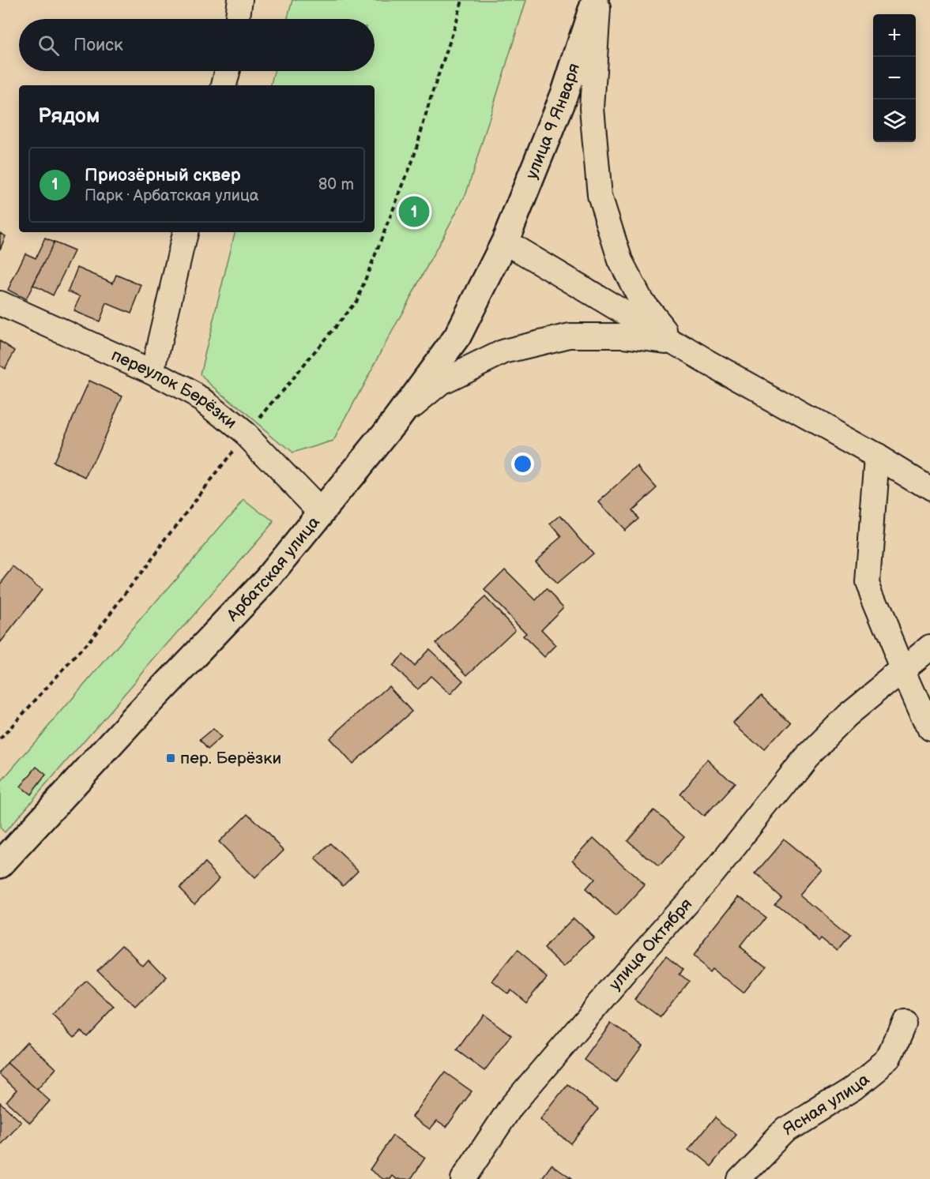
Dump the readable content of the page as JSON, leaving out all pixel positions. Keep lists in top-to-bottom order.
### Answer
{
  "streets": {
    "main road": ["улица 9 Января", "Арбатская улица"],
    "street": ["переулок Берёзки", "улица Октября", "Ясная улица"]
  },
  "crossings": [
    ["улица 9 Января", "Арбатская улица"],
    ["переулок Берёзки", "Арбатская улица"]
  ],
  "places": {
    "transit": ["пер. Берёзки"]
  },
  "page": {
    "map_buttons": ["+", "−"],
    "search": "Поиск",
    "heading": "Рядом",
    "list": [
      {
        "mark": "1",
        "name": "Приозёрный сквер",
        "note": "Парк · Арбатская улица",
        "value": "80 m"
      }
    ],
    "pins": "1"
  }
}
